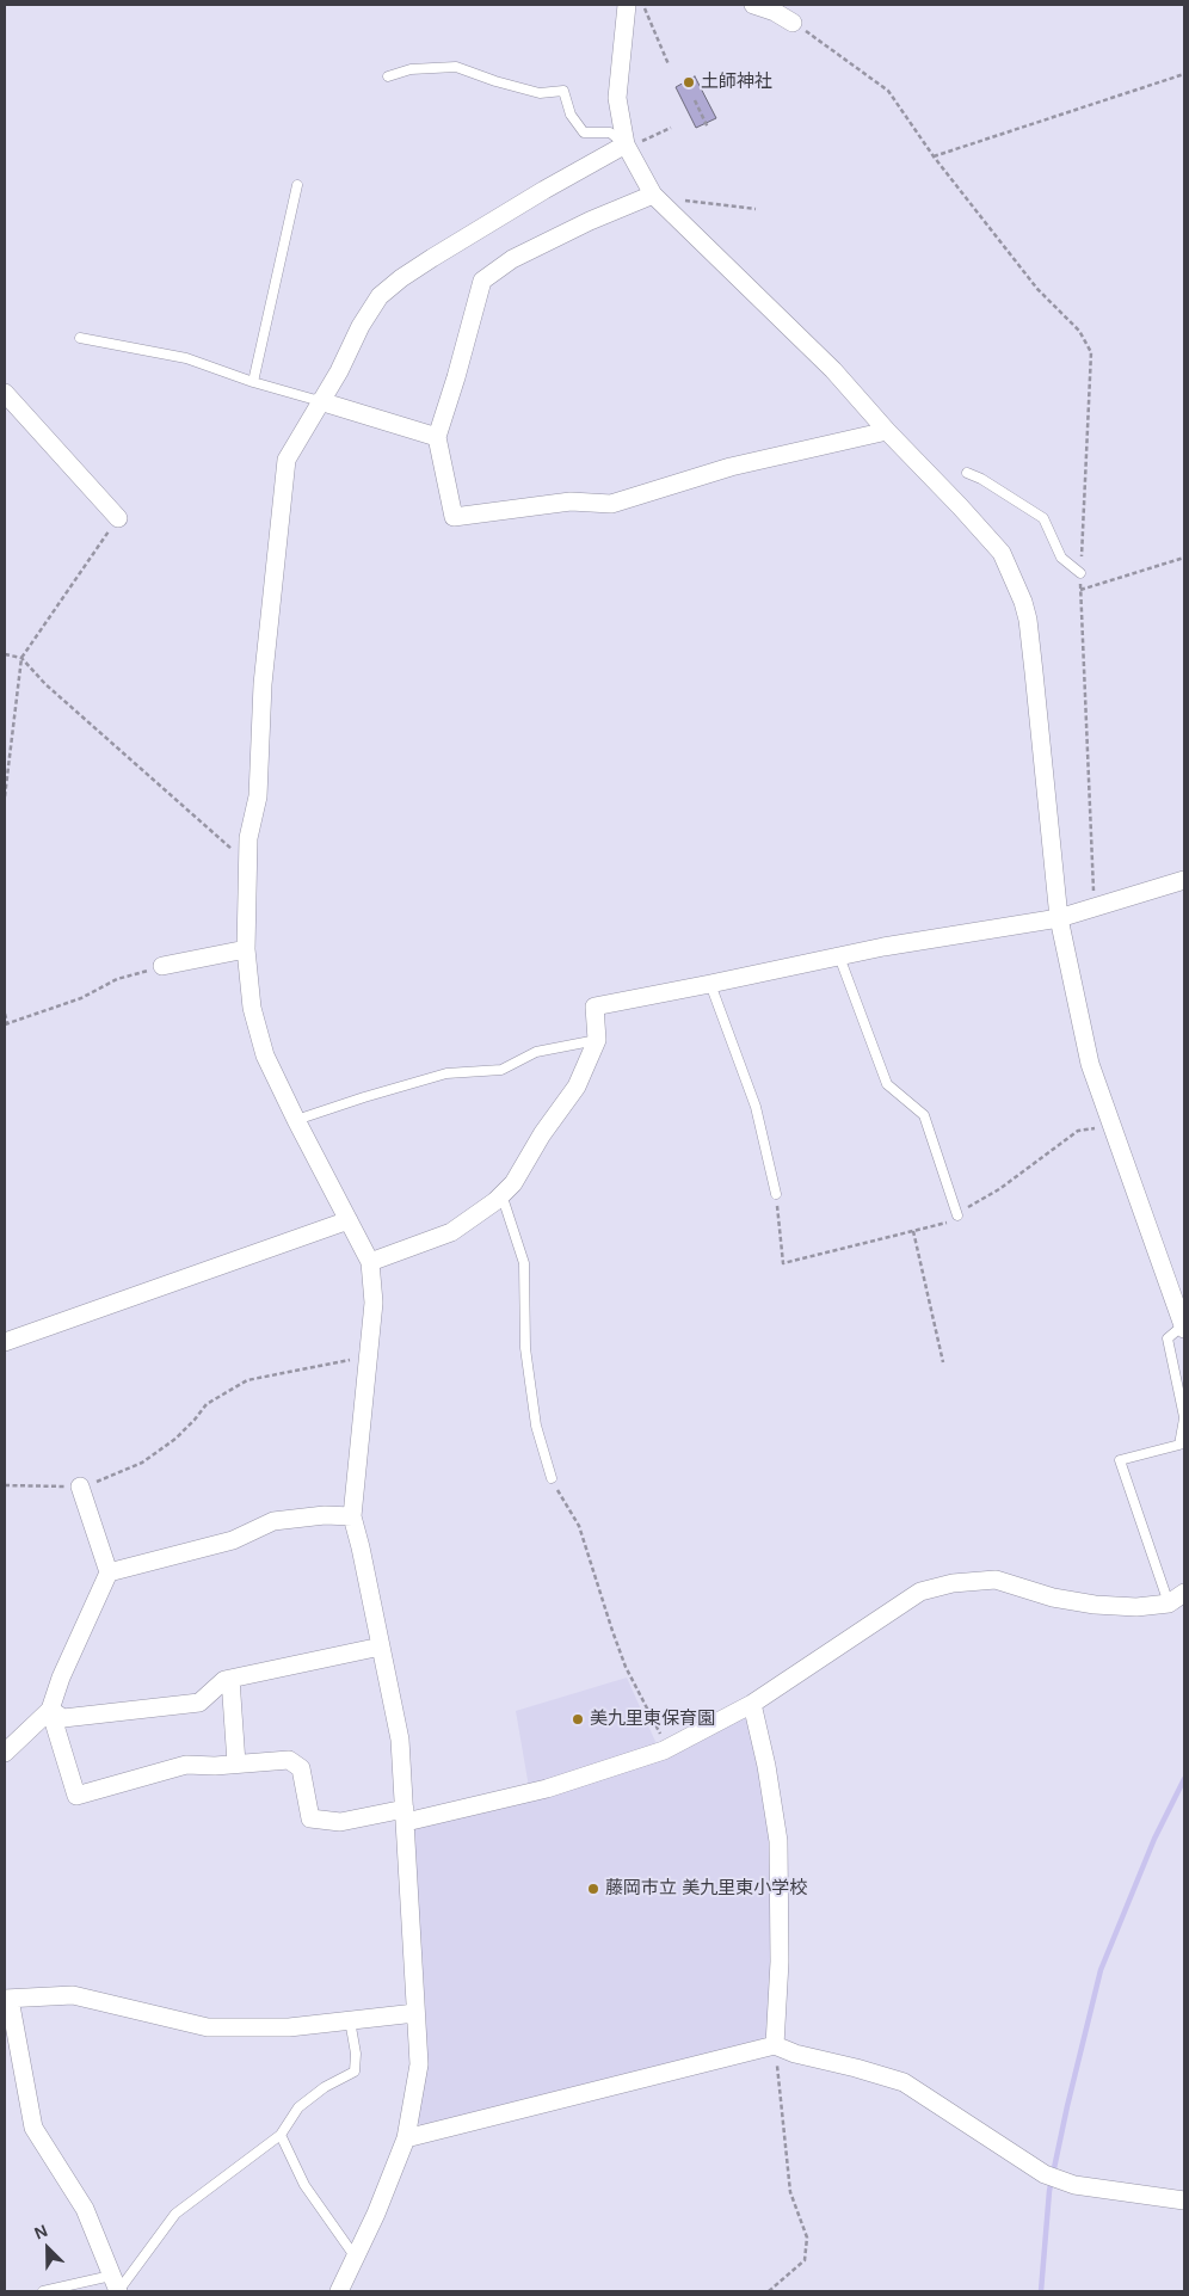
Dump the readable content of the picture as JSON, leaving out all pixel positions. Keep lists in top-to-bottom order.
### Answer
{
  "places": ["土師神社", "美九里東保育園", "藤岡市立 美九里東小学校"],
  "north": "top left"
}
